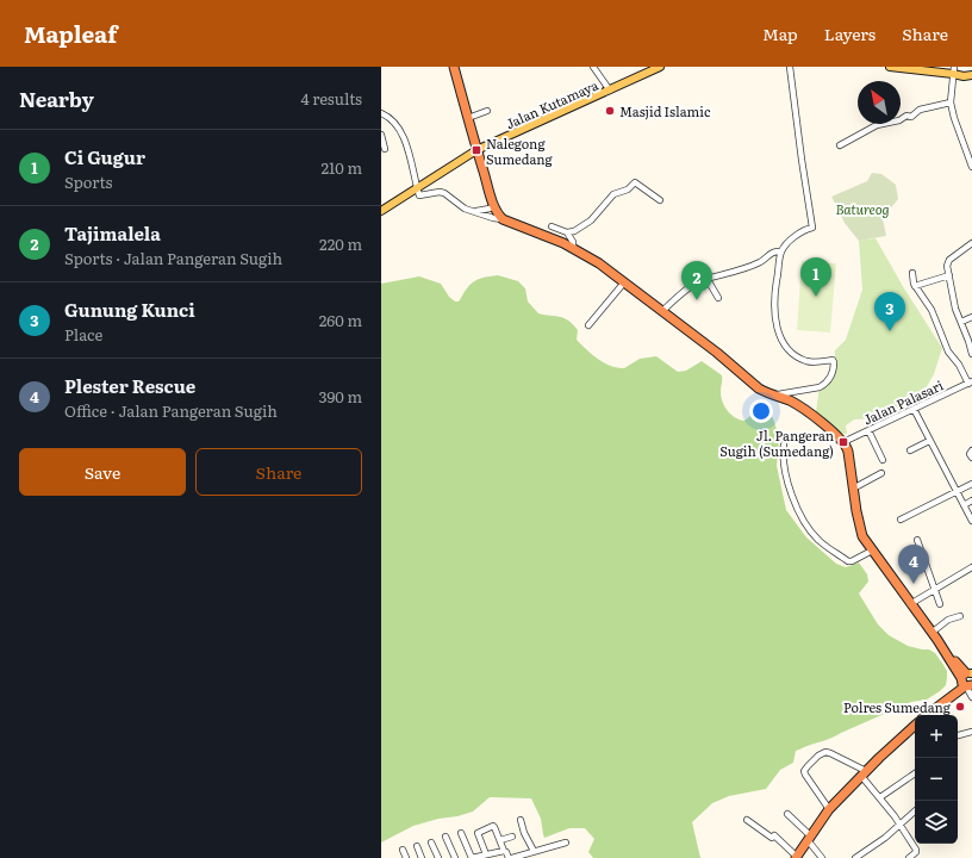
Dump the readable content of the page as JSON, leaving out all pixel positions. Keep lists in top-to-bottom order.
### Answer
{
  "streets": {
    "main road": ["Jalan Kutamaya"],
    "street": ["Jalan Palasari"]
  },
  "parks": ["Batureog"],
  "places": {
    "other": ["Masjid Islamic", "Polres Sumedang"],
    "transit": ["Nalegong Sumedang", "Jl. Pangeran Sugih (Sumedang)"]
  },
  "north": "top left",
  "page": {
    "header": "Mapleaf",
    "nav": ["Map", "Layers", "Share"],
    "heading": ["Nearby", "4 results"],
    "list": [
      {
        "mark": "1",
        "name": "Ci Gugur",
        "note": "Sports",
        "value": "210 m"
      },
      {
        "mark": "2",
        "name": "Tajimalela",
        "note": "Sports · Jalan Pangeran Sugih",
        "value": "220 m"
      },
      {
        "mark": "3",
        "name": "Gunung Kunci",
        "note": "Place",
        "value": "260 m"
      },
      {
        "mark": "4",
        "name": "Plester Rescue",
        "note": "Office · Jalan Pangeran Sugih",
        "value": "390 m"
      }
    ],
    "pins": [
      "1",
      "2",
      "3",
      "4"
    ],
    "buttons": ["Save", "Share"],
    "map_buttons": ["+", "−"]
  }
}
